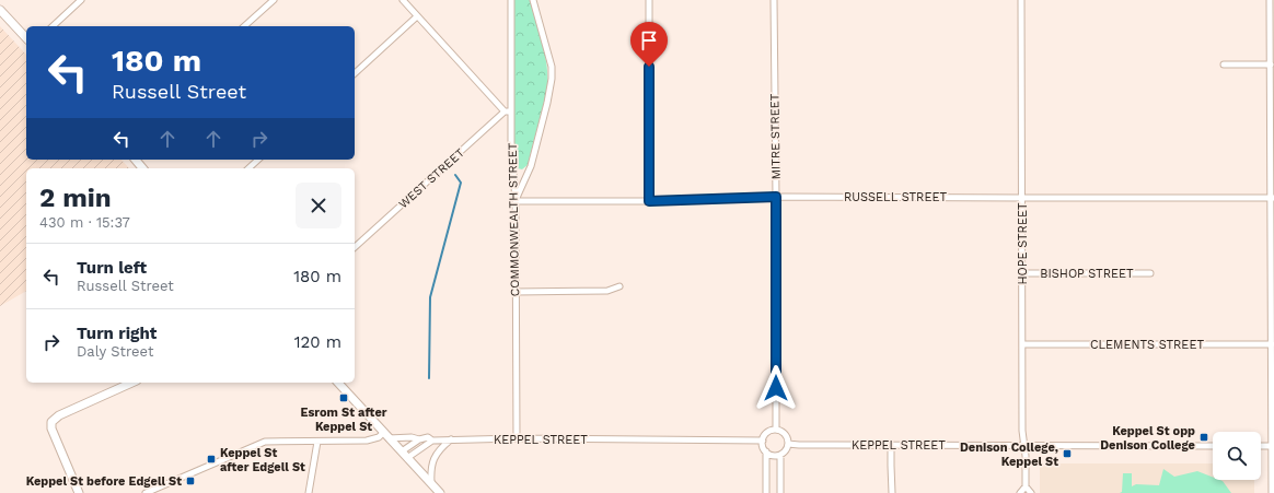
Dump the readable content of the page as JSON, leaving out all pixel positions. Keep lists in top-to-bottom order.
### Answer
{
  "streets": {
    "street": [
      "MITRE STREET",
      "WEST STREET",
      "RUSSELL STREET",
      "COMMONWEALTH STREET",
      "HOPE STREET",
      "BISHOP STREET",
      "CLEMENTS STREET",
      "KEPPEL STREET"
    ]
  },
  "crossings": [
    ["MITRE STREET", "RUSSELL STREET"],
    ["MITRE STREET", "KEPPEL STREET"],
    ["RUSSELL STREET", "COMMONWEALTH STREET"],
    ["RUSSELL STREET", "HOPE STREET"],
    ["COMMONWEALTH STREET", "KEPPEL STREET"],
    ["HOPE STREET", "BISHOP STREET"],
    ["HOPE STREET", "CLEMENTS STREET"],
    ["HOPE STREET", "KEPPEL STREET"]
  ],
  "places": {
    "transit": [
      "Esrom St after Keppel St",
      "Keppel St opp Denison College",
      "Denison College, Keppel St",
      "Keppel St after Edgell St",
      "Keppel St before Edgell St"
    ]
  },
  "page": {
    "turn": ["180 m", "Russell Street"],
    "heading": ["2 min", "430 m · 15:37"],
    "list": [
      {
        "name": "Turn left",
        "note": "Russell Street",
        "value": "180 m"
      },
      {
        "name": "Turn right",
        "note": "Daly Street",
        "value": "120 m"
      }
    ]
  }
}
